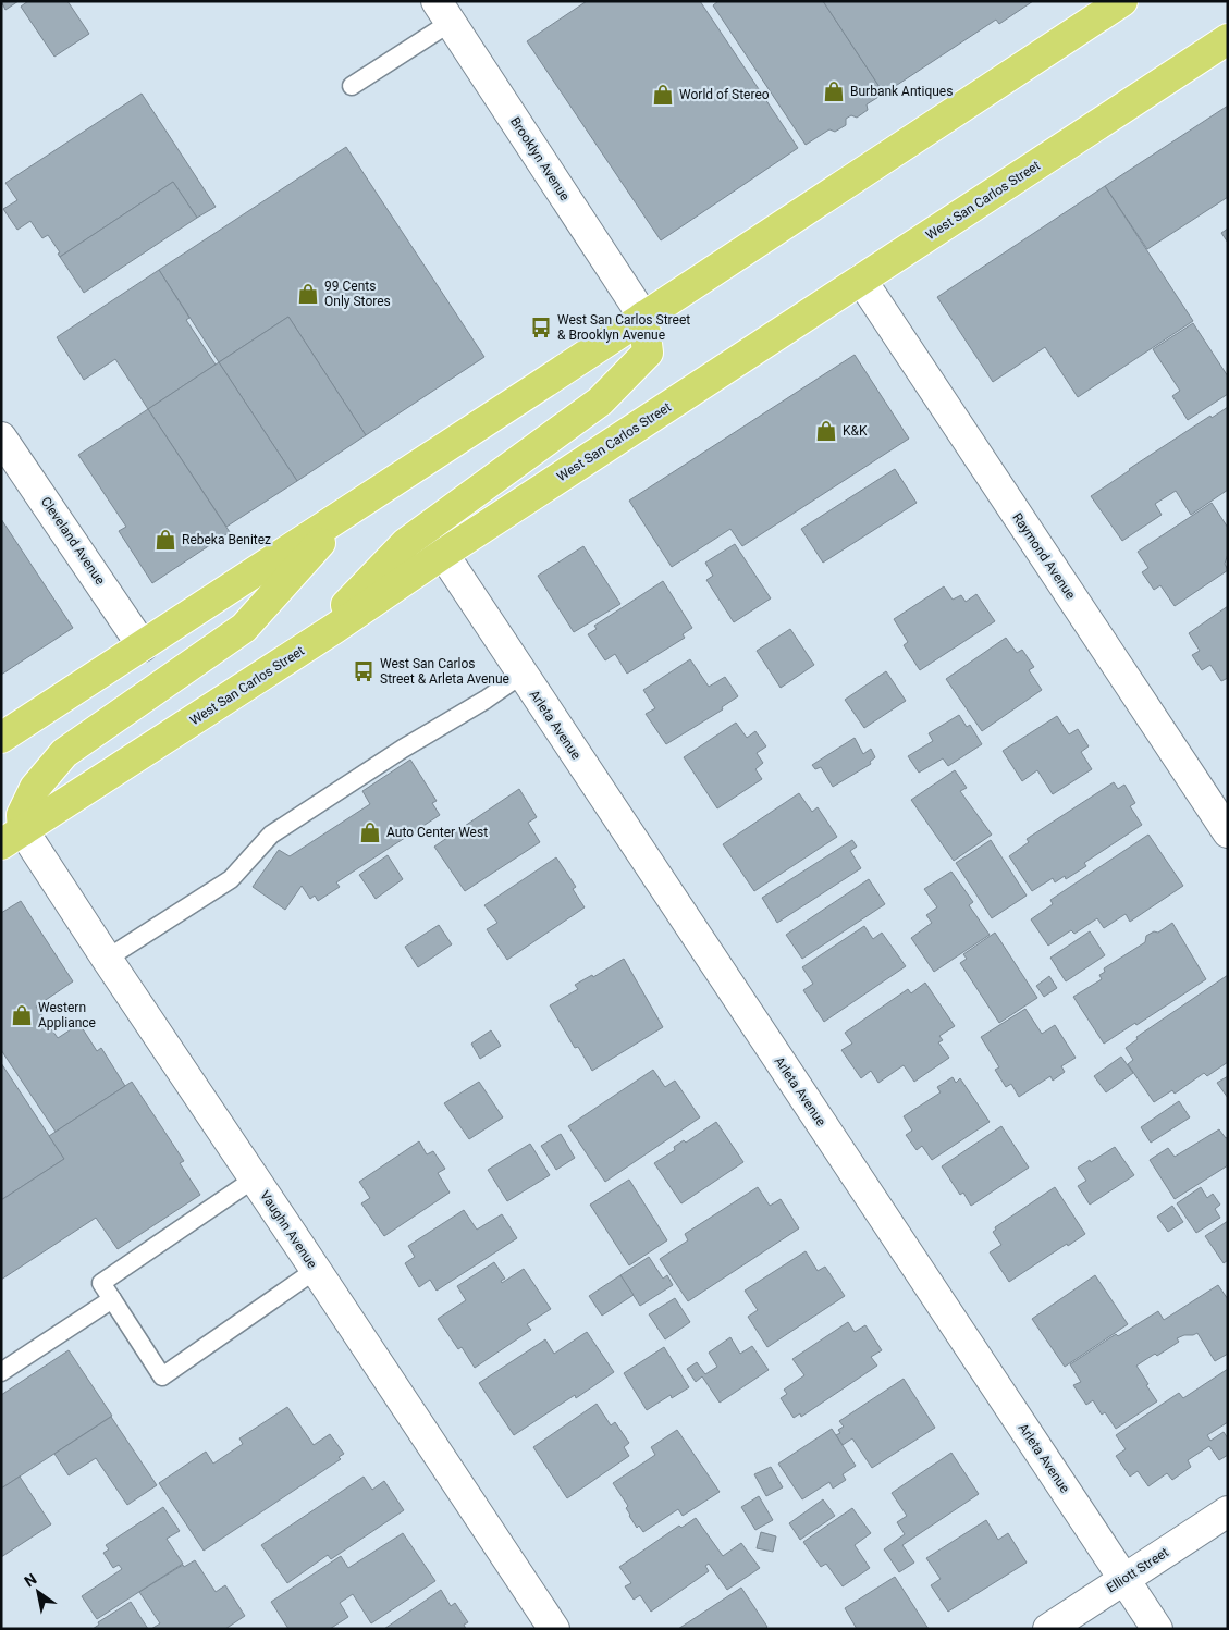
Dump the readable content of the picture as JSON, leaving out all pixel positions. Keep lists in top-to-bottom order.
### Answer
{
  "streets": {
    "main road": ["West San Carlos Street"],
    "street": [
      "Brooklyn Avenue",
      "Cleveland Avenue",
      "Raymond Avenue",
      "Arleta Avenue",
      "Vaughn Avenue",
      "Elliott Street"
    ]
  },
  "crossings": [
    ["West San Carlos Street", "Raymond Avenue"],
    ["West San Carlos Street", "Arleta Avenue"],
    ["West San Carlos Street", "Vaughn Avenue"],
    ["Arleta Avenue", "Elliott Street"]
  ],
  "places": {
    "shop": [
      "Burbank Antiques",
      "World of Stereo",
      "99 Cents Only Stores",
      "K&K",
      "Rebeka Benitez",
      "Auto Center West",
      "Western Appliance"
    ],
    "bus stop": ["West San Carlos Street & Brooklyn Avenue", "West San Carlos Street & Arleta Avenue"]
  },
  "north": "top left"
}
